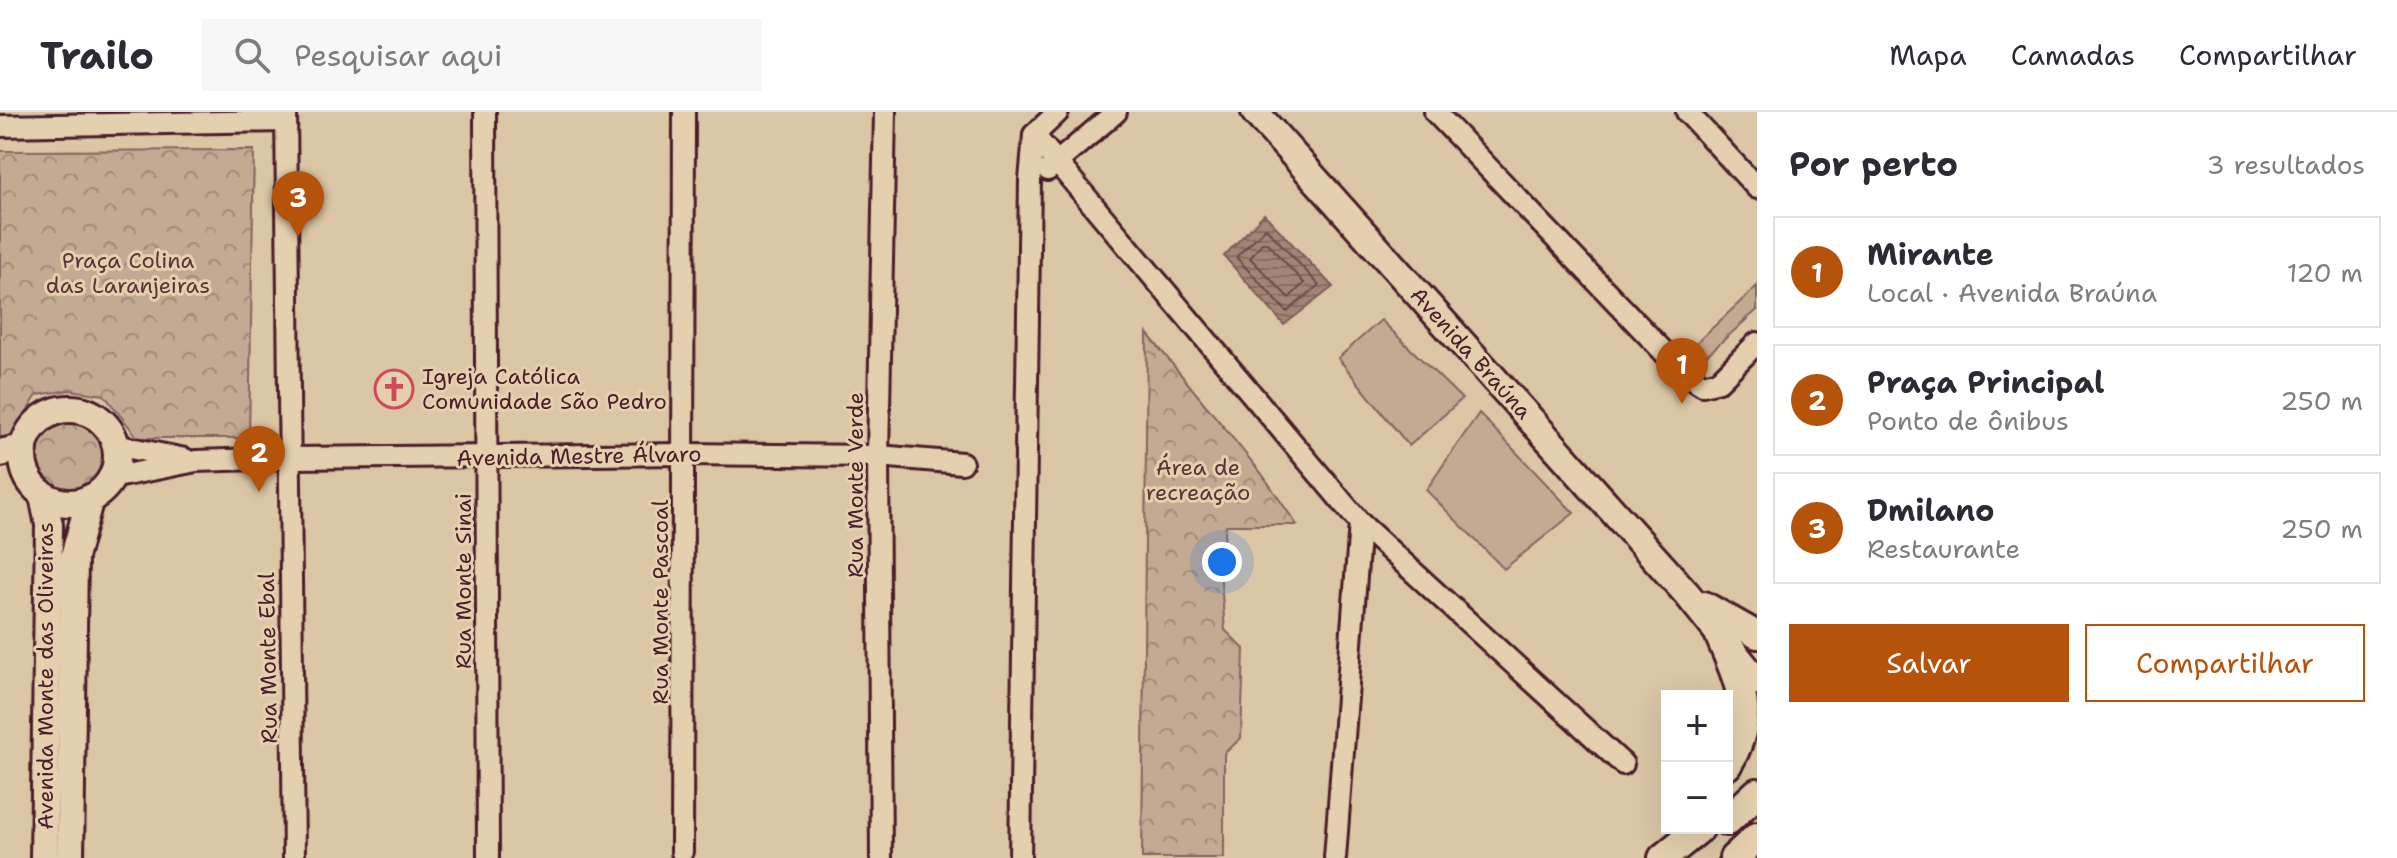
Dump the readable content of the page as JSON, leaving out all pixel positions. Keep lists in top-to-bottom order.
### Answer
{
  "streets": {
    "street": [
      "Avenida Braúna",
      "Avenida Mestre Álvaro",
      "Rua Monte Verde",
      "Rua Monte Sinai",
      "Rua Monte Pascoal",
      "Rua Monte Ebal",
      "Avenida Monte das Oliveiras"
    ]
  },
  "crossings": [
    ["Avenida Mestre Álvaro", "Rua Monte Verde"],
    ["Avenida Mestre Álvaro", "Rua Monte Sinai"],
    ["Avenida Mestre Álvaro", "Rua Monte Pascoal"],
    ["Avenida Mestre Álvaro", "Rua Monte Ebal"],
    ["Avenida Mestre Álvaro", "Avenida Monte das Oliveiras"]
  ],
  "parks": ["Praça Colina das Laranjeiras", "Área de recreação"],
  "places": {
    "church": ["Igreja Católica Comunidade São Pedro"]
  },
  "page": {
    "header": "Trailo",
    "search": "Pesquisar aqui",
    "nav": ["Mapa", "Camadas", "Compartilhar"],
    "heading": ["Por perto", "3 resultados"],
    "pins": ["3", "1", "2"],
    "list": [
      {
        "mark": "1",
        "name": "Mirante",
        "note": "Local · Avenida Braúna",
        "value": "120 m"
      },
      {
        "mark": "2",
        "name": "Praça Principal",
        "note": "Ponto de ônibus",
        "value": "250 m"
      },
      {
        "mark": "3",
        "name": "Dmilano",
        "note": "Restaurante",
        "value": "250 m"
      }
    ],
    "buttons": ["Salvar", "Compartilhar"],
    "map_buttons": ["+", "−"]
  }
}
